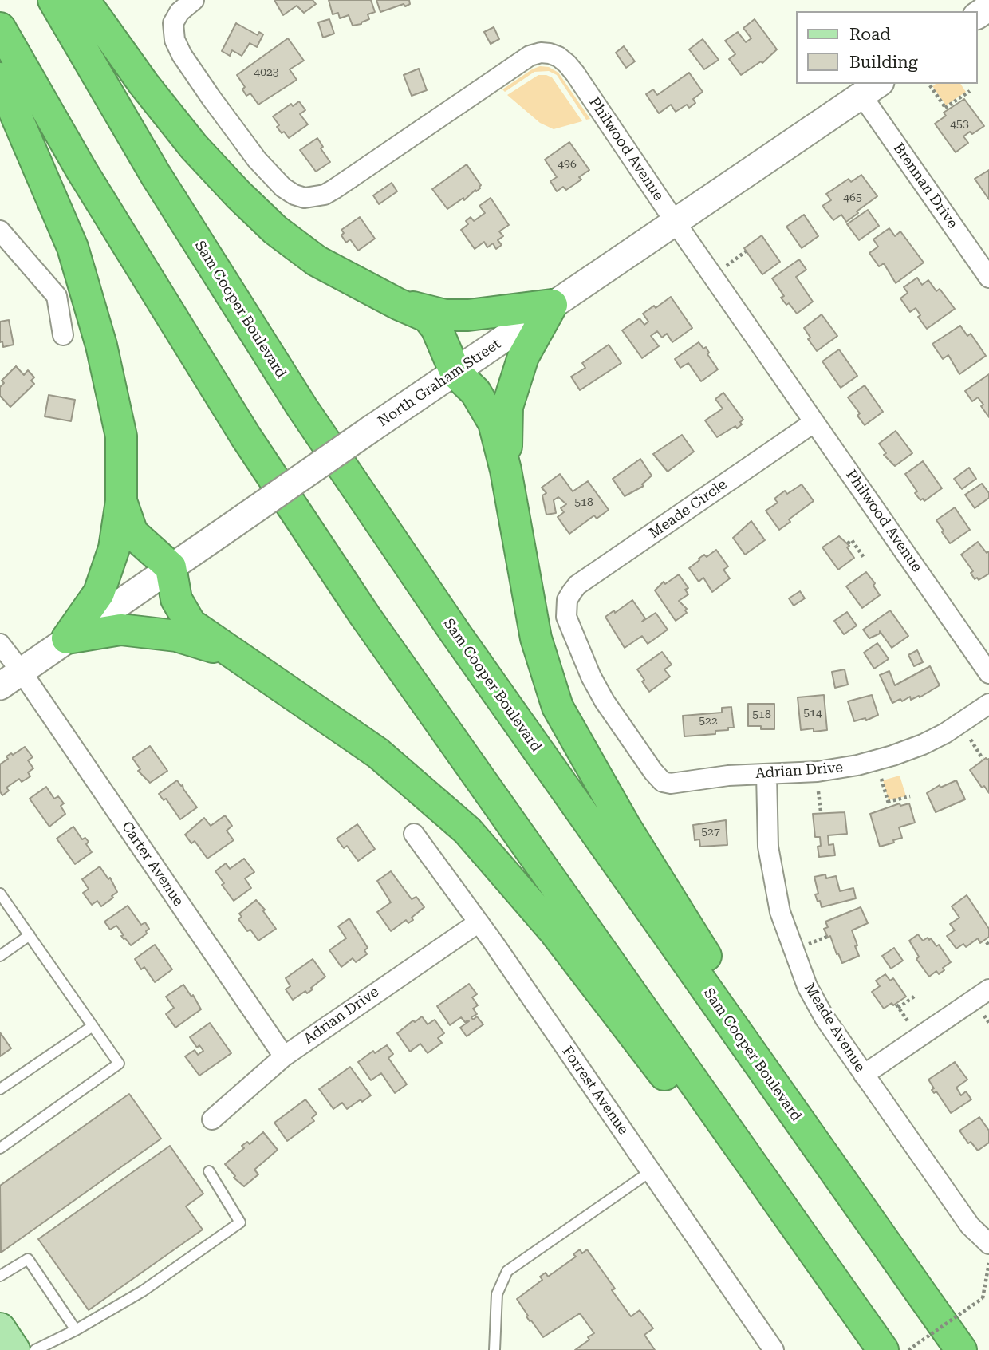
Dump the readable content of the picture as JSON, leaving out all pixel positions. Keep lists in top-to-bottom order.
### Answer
{
  "streets": {
    "highway": ["Sam Cooper Boulevard"],
    "main road": ["North Graham Street"],
    "street": [
      "Philwood Avenue",
      "Brennan Drive",
      "Meade Circle",
      "Adrian Drive",
      "Carter Avenue",
      "Meade Avenue",
      "Forrest Avenue"
    ]
  },
  "crossings": [
    ["Philwood Avenue", "North Graham Street"],
    ["Philwood Avenue", "Meade Circle"],
    ["Brennan Drive", "North Graham Street"],
    ["North Graham Street", "Carter Avenue"],
    ["Meade Circle", "Adrian Drive"],
    ["Adrian Drive", "Carter Avenue"],
    ["Adrian Drive", "Meade Avenue"],
    ["Adrian Drive", "Forrest Avenue"]
  ],
  "house_numbers": [
    "4023",
    "453",
    "496",
    "465",
    "518",
    "514",
    "518",
    "522",
    "527"
  ],
  "legend": ["Road", "Building"]
}
